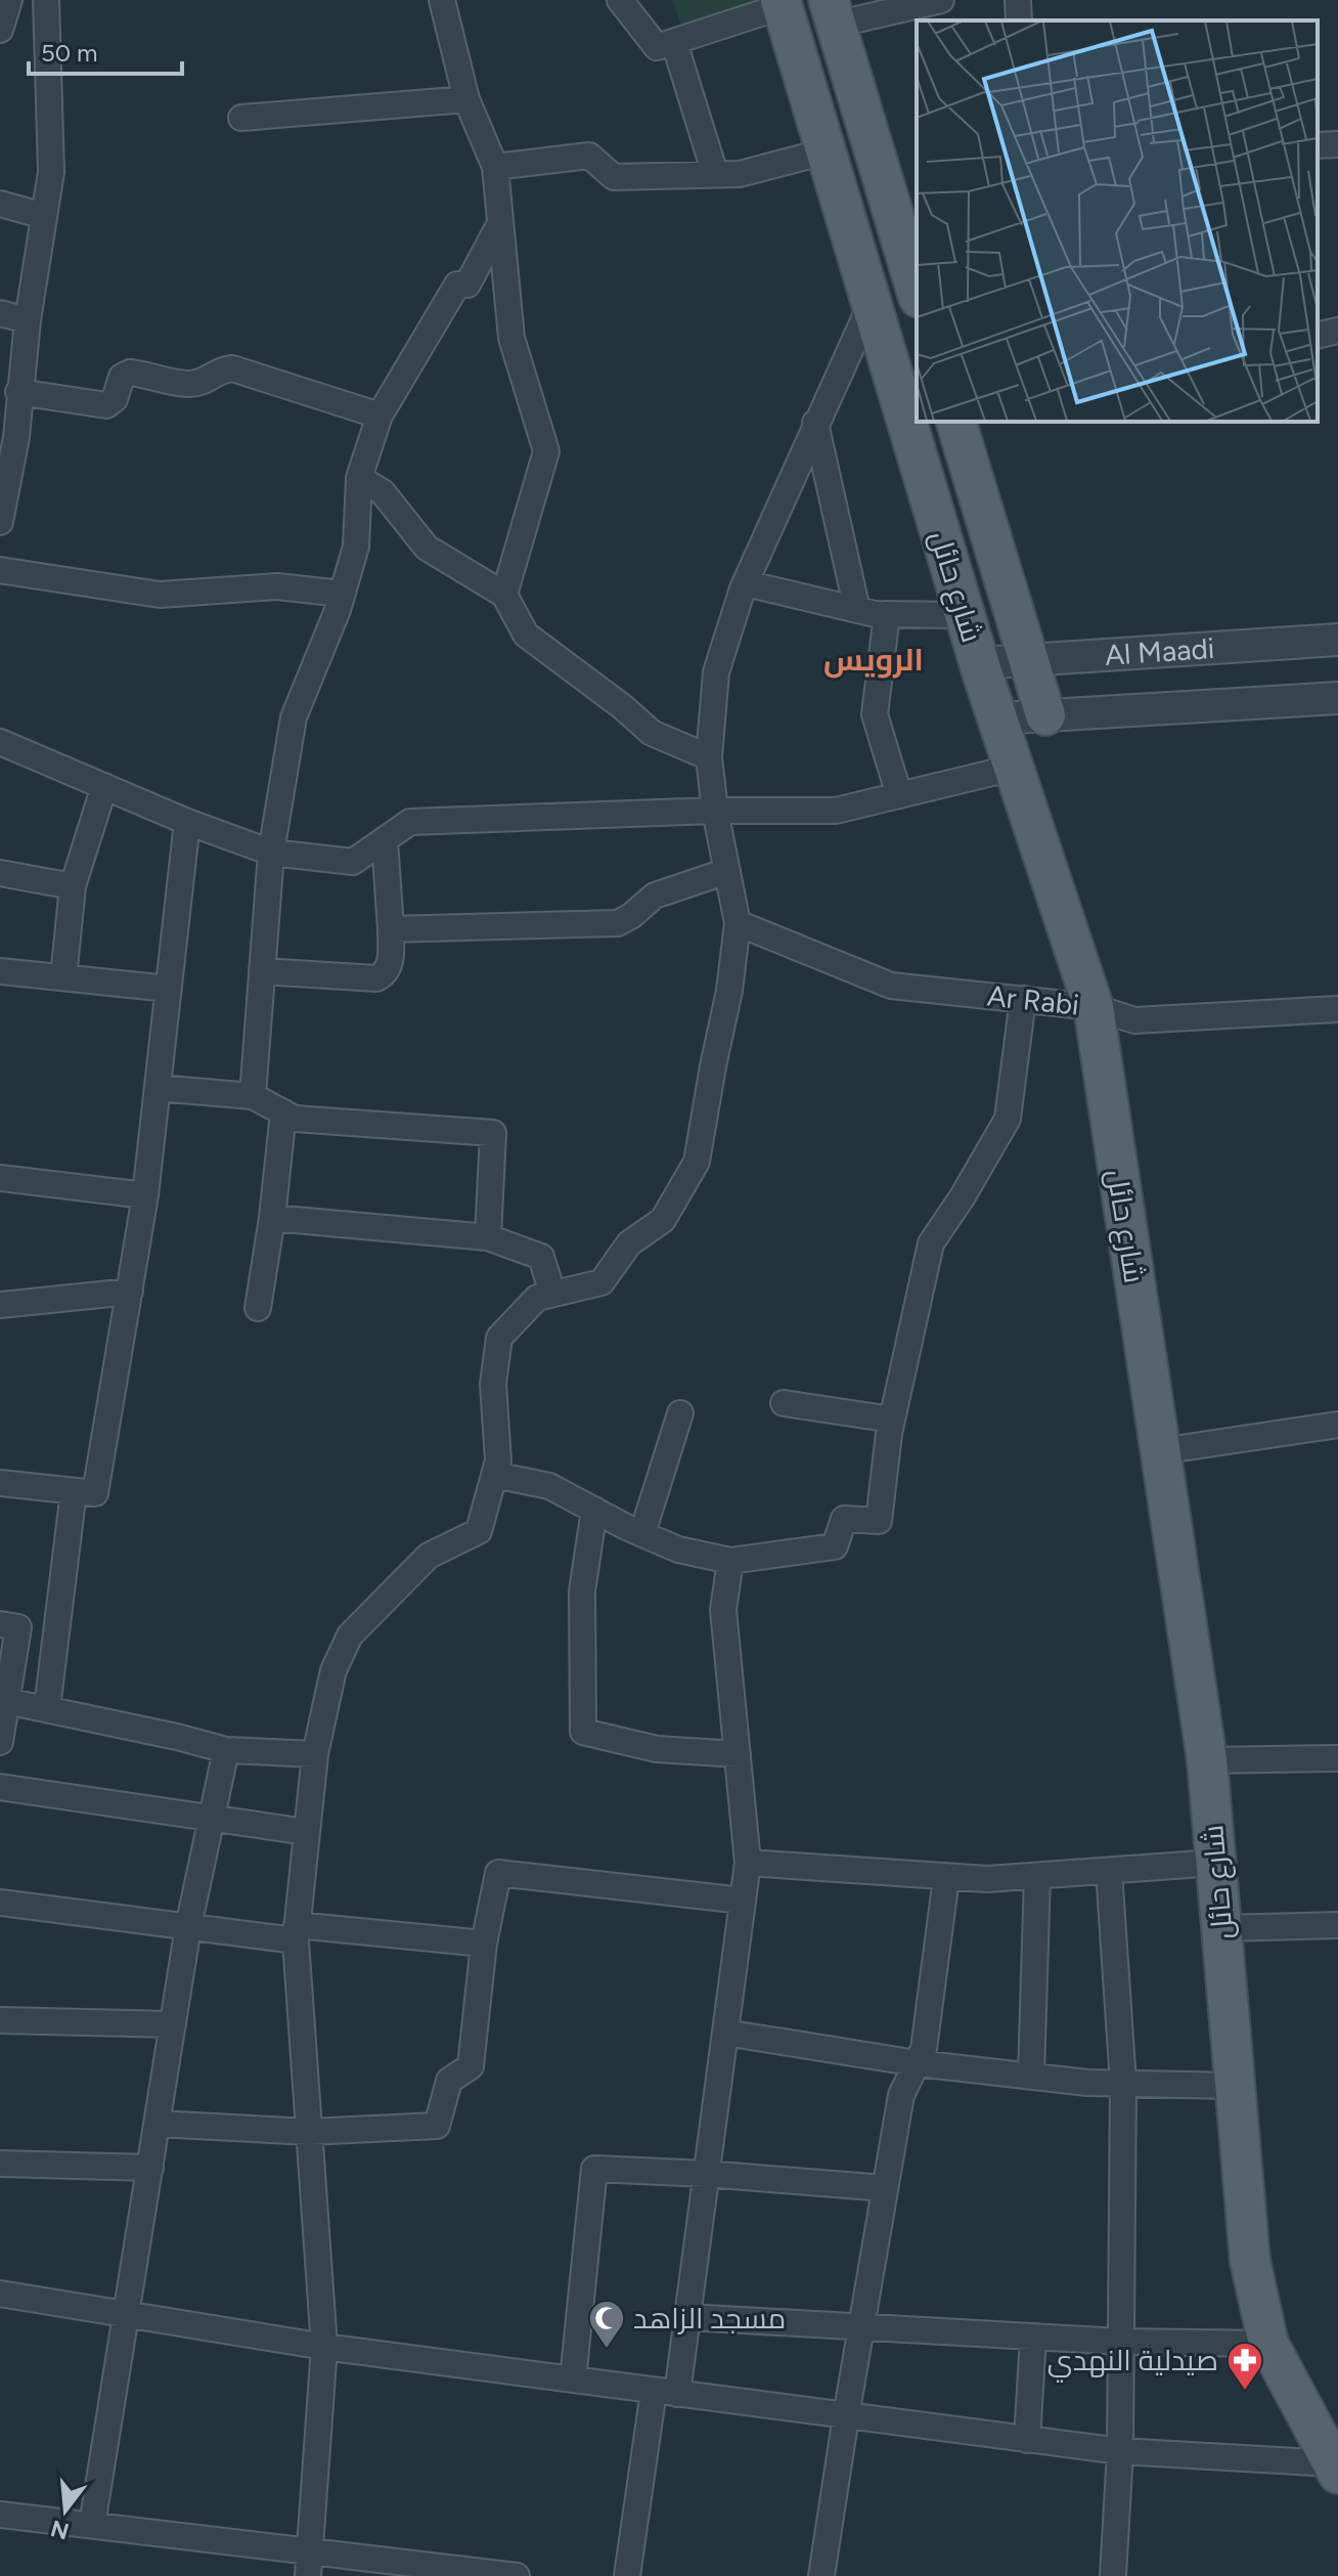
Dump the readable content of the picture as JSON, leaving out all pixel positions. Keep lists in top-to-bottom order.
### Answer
{
  "streets": {
    "main road": ["شارع حائل"],
    "street": ["Al Maadi", "Ar Rabi"]
  },
  "crossings": [
    ["شارع حائل", "Al Maadi"],
    ["شارع حائل", "Ar Rabi"]
  ],
  "districts": ["الرويس"],
  "places": {
    "mosque": ["مسجد الزاهد"],
    "pharmacy": ["صيدلية النهدي"]
  },
  "scale_bar": "50 m",
  "north": "bottom"
}
